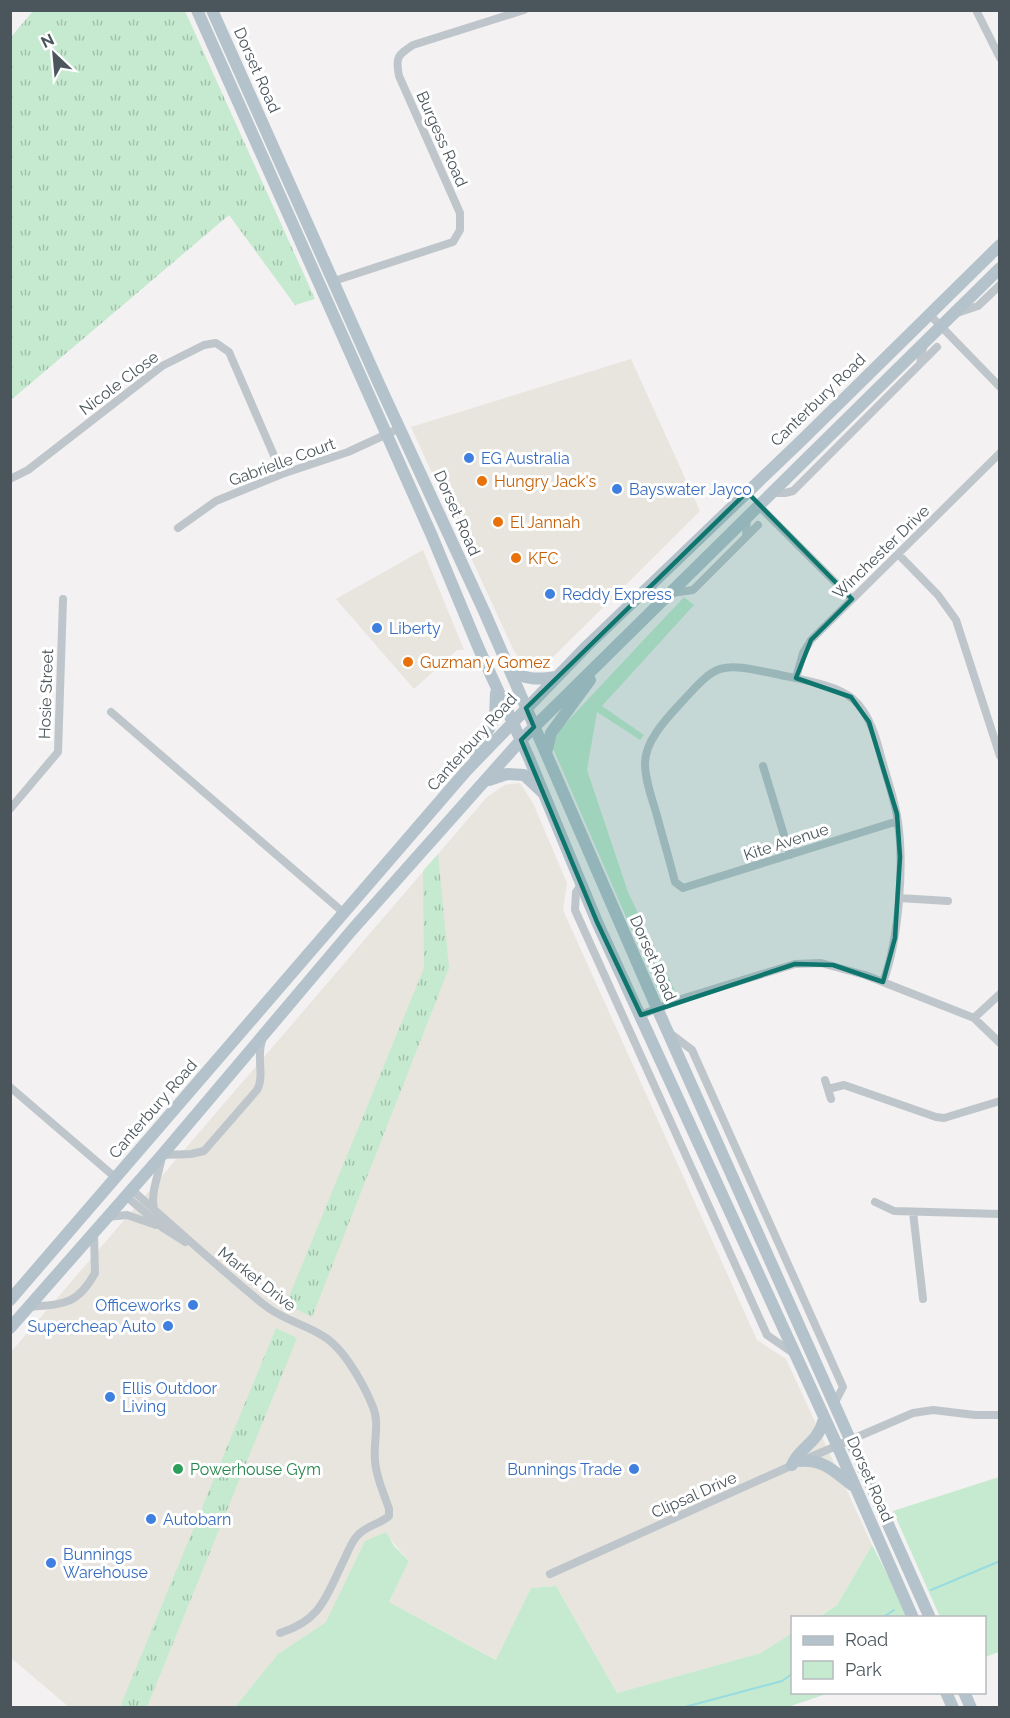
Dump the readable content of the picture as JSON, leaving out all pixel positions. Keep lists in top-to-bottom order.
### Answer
{
  "streets": {
    "main road": ["Dorset Road", "Canterbury Road"],
    "street": [
      "Burgess Road",
      "Nicole Close",
      "Gabrielle Court",
      "Winchester Drive",
      "Hosie Street",
      "Kite Avenue",
      "Market Drive",
      "Clipsal Drive"
    ]
  },
  "crossings": [
    ["Dorset Road", "Burgess Road"],
    ["Dorset Road", "Canterbury Road"],
    ["Dorset Road", "Gabrielle Court"],
    ["Dorset Road", "Clipsal Drive"],
    ["Nicole Close", "Gabrielle Court"],
    ["Canterbury Road", "Market Drive"],
    ["Winchester Drive", "Kite Avenue"]
  ],
  "places": [
    "EG Australia",
    "Hungry Jack's",
    "Bayswater Jayco",
    "El Jannah",
    "KFC",
    "Reddy Express",
    "Liberty",
    "Guzman y Gomez",
    "Officeworks",
    "Supercheap Auto",
    "Ellis Outdoor Living",
    "Powerhouse Gym",
    "Bunnings Trade",
    "Autobarn",
    "Bunnings Warehouse"
  ],
  "legend": ["Road", "Park"],
  "north": "top left"
}
